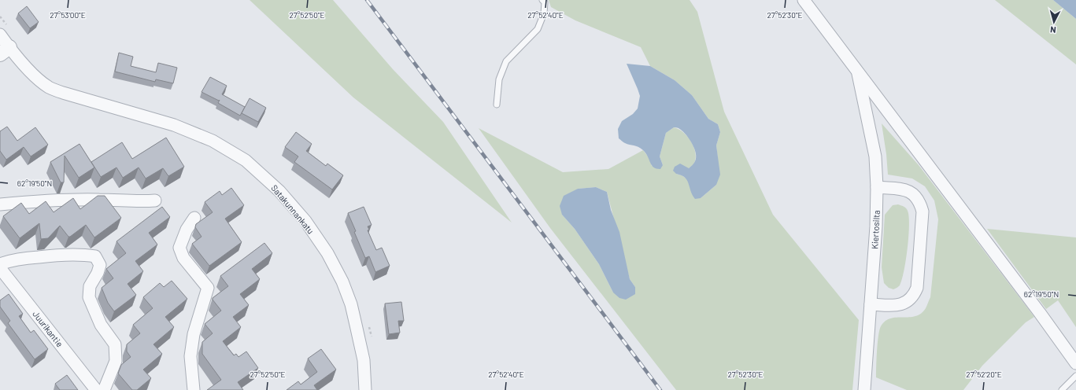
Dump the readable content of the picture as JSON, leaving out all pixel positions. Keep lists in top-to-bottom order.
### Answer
{
  "streets": {
    "street": ["Satakunnankatu", "Kiertosilta", "Juurikantie"]
  },
  "north": "bottom",
  "coordinates": [
    "27°53'00\"E",
    "27°52'50\"E",
    "27°52'40\"E",
    "27°52'30\"E",
    "62°19'50\"N",
    "27°52'20\"E"
  ]
}
